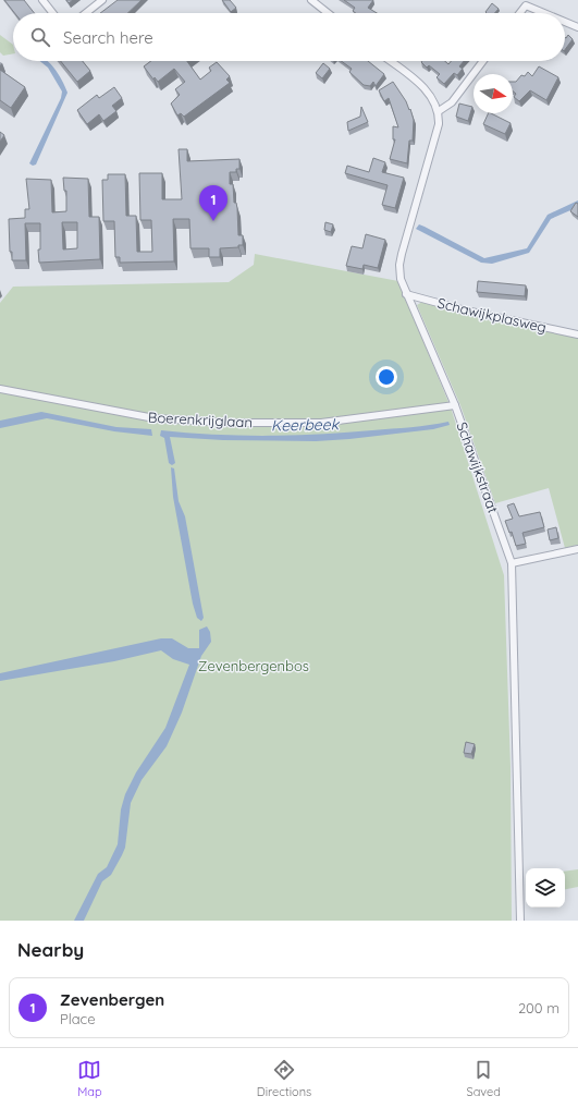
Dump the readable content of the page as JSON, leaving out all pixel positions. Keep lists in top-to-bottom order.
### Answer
{
  "streets": {
    "street": ["Schawijkplasweg", "Boerenkrijglaan", "Schawijkstraat"]
  },
  "crossings": [
    ["Schawijkplasweg", "Schawijkstraat"],
    ["Boerenkrijglaan", "Schawijkstraat"]
  ],
  "water": ["Keerbeek"],
  "parks": ["Zevenbergenbos"],
  "north": "right",
  "page": {
    "search": "Search here",
    "pins": "1",
    "heading": "Nearby",
    "list": [
      {
        "mark": "1",
        "name": "Zevenbergen",
        "note": "Place",
        "value": "200 m"
      }
    ],
    "nav": ["Map", "Directions", "Saved"]
  }
}
